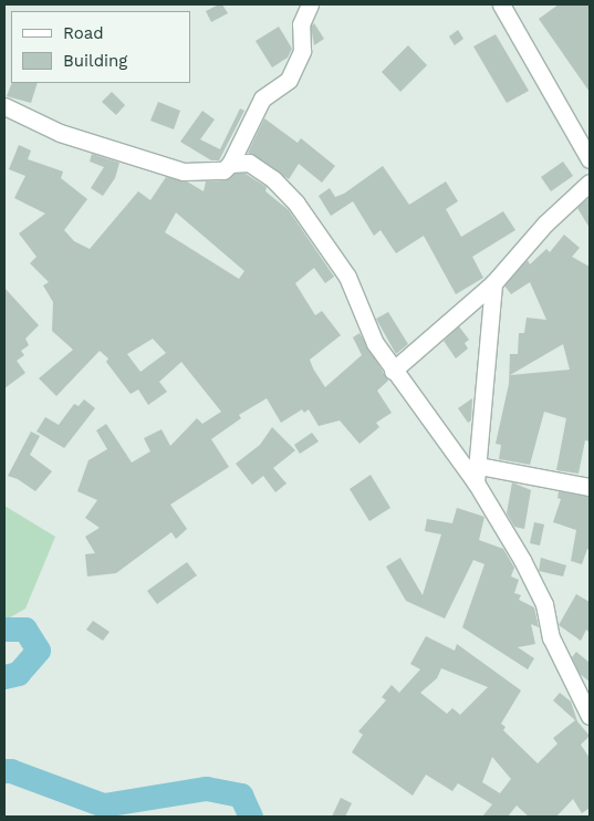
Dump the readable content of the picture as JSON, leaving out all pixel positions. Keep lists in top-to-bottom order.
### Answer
{
  "legend": ["Road", "Building"]
}
